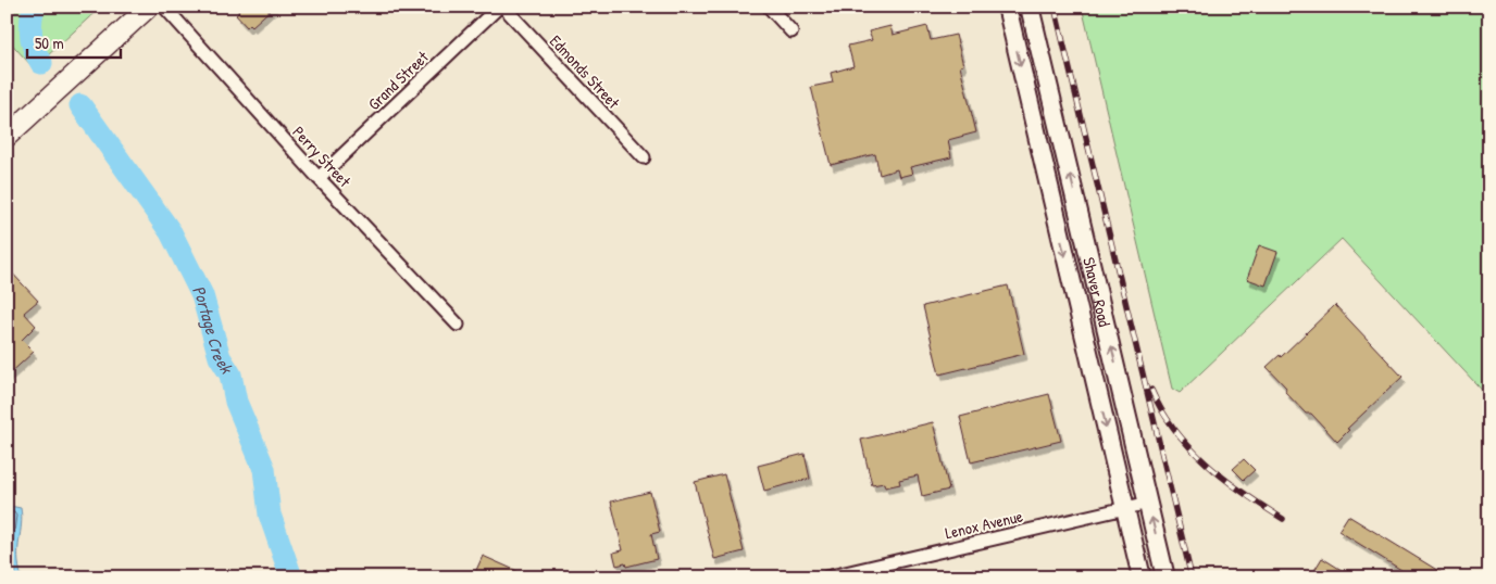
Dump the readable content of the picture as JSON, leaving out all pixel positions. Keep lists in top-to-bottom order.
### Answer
{
  "streets": {
    "main road": ["Shaver Road"],
    "street": [
      "Edmonds Street",
      "Grand Street",
      "Perry Street",
      "Lenox Avenue"
    ]
  },
  "crossings": [
    ["Grand Street", "Perry Street"],
    ["Shaver Road", "Lenox Avenue"]
  ],
  "water": ["Portage Creek"],
  "scale_bar": "50 m"
}
